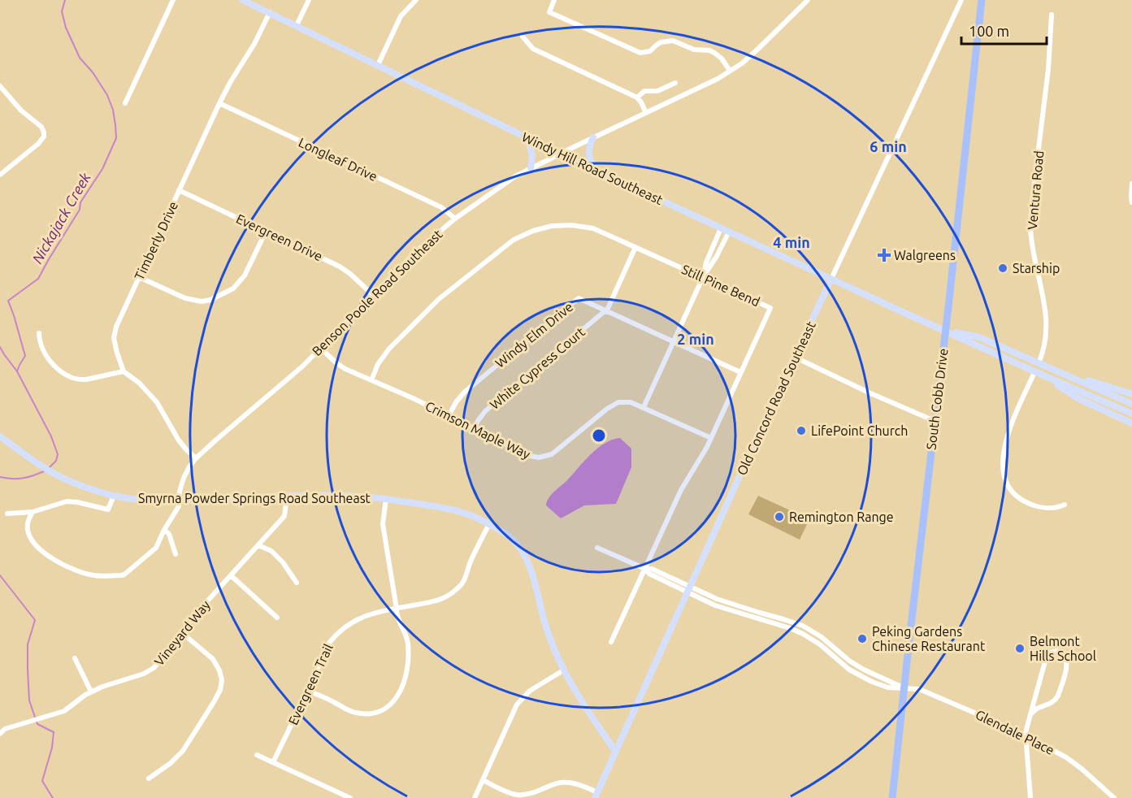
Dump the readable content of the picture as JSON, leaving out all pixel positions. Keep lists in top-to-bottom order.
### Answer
{
  "streets": {
    "main road": ["South Cobb Drive"],
    "street": [
      "Longleaf Drive",
      "Windy Hill Road Southeast",
      "Ventura Road",
      "Evergreen Drive",
      "Timberly Drive",
      "Still Pine Bend",
      "Benson Poole Road Southeast",
      "Windy Elm Drive",
      "White Cypress Court",
      "Old Concord Road Southeast",
      "Crimson Maple Way",
      "Smyrna Powder Springs Road Southeast",
      "Vineyard Way",
      "Evergreen Trail",
      "Glendale Place"
    ]
  },
  "crossings": [
    ["Longleaf Drive", "Timberly Drive"],
    ["Longleaf Drive", "Benson Poole Road Southeast"],
    ["Windy Hill Road Southeast", "Ventura Road"],
    ["Windy Hill Road Southeast", "Timberly Drive"],
    ["Windy Hill Road Southeast", "Benson Poole Road Southeast"],
    ["Windy Hill Road Southeast", "Old Concord Road Southeast"],
    ["Windy Hill Road Southeast", "South Cobb Drive"],
    ["Evergreen Drive", "Timberly Drive"],
    ["Evergreen Drive", "Benson Poole Road Southeast"],
    ["Still Pine Bend", "Windy Elm Drive"],
    ["Still Pine Bend", "Crimson Maple Way"],
    ["Benson Poole Road Southeast", "Crimson Maple Way"],
    ["Benson Poole Road Southeast", "Smyrna Powder Springs Road Southeast"],
    ["Windy Elm Drive", "White Cypress Court"],
    ["Windy Elm Drive", "Crimson Maple Way"],
    ["White Cypress Court", "Crimson Maple Way"],
    ["Old Concord Road Southeast", "Smyrna Powder Springs Road Southeast"],
    ["Old Concord Road Southeast", "Glendale Place"],
    ["South Cobb Drive", "Glendale Place"],
    ["Smyrna Powder Springs Road Southeast", "Vineyard Way"],
    ["Smyrna Powder Springs Road Southeast", "Evergreen Trail"]
  ],
  "water": ["Nickajack Creek"],
  "places": {
    "health": ["Walgreens"],
    "other": [
      "Starship",
      "LifePoint Church",
      "Remington Range",
      "Peking Gardens Chinese Restaurant",
      "Belmont Hills School"
    ]
  },
  "scale_bar": "100 m",
  "rings": ["6 min", "4 min", "2 min"]
}
